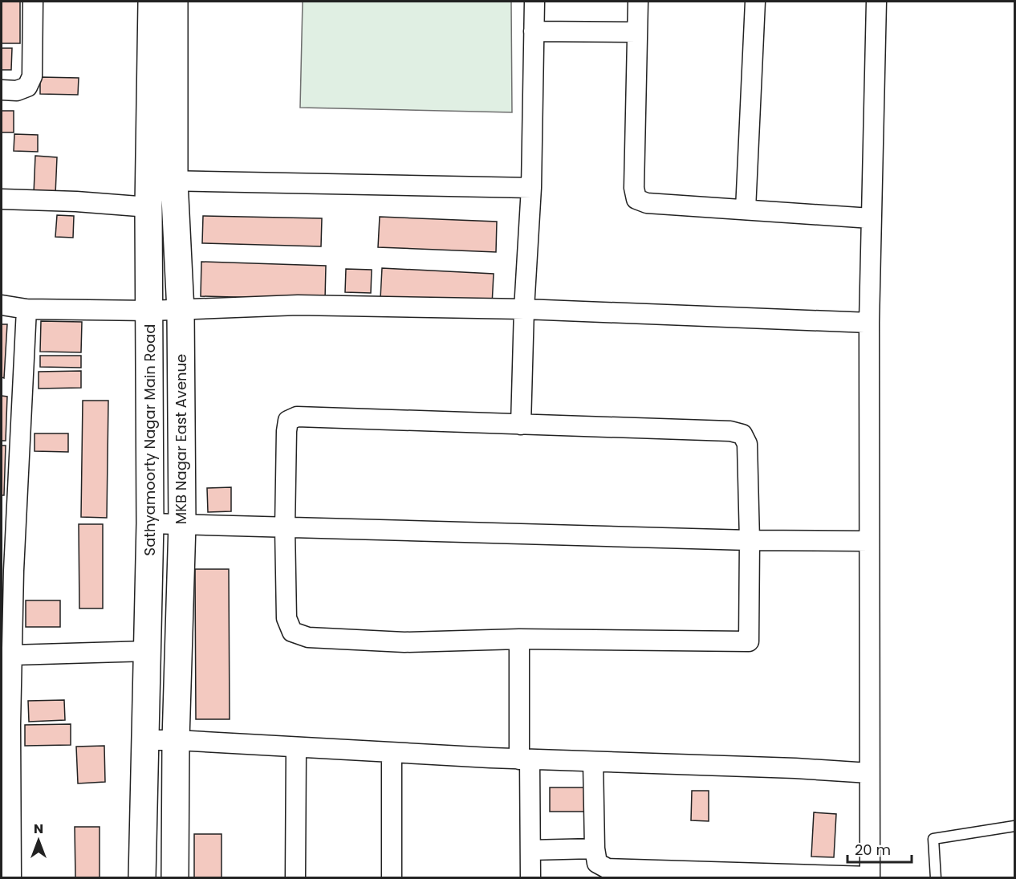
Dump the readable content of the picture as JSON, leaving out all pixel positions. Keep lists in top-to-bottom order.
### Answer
{
  "streets": {
    "main road": ["MKB Nagar East Avenue", "Sathyamoorty Nagar Main Road"]
  },
  "crossings": [
    ["MKB Nagar East Avenue", "Sathyamoorty Nagar Main Road"]
  ],
  "scale_bar": "20 m",
  "north": "top"
}
